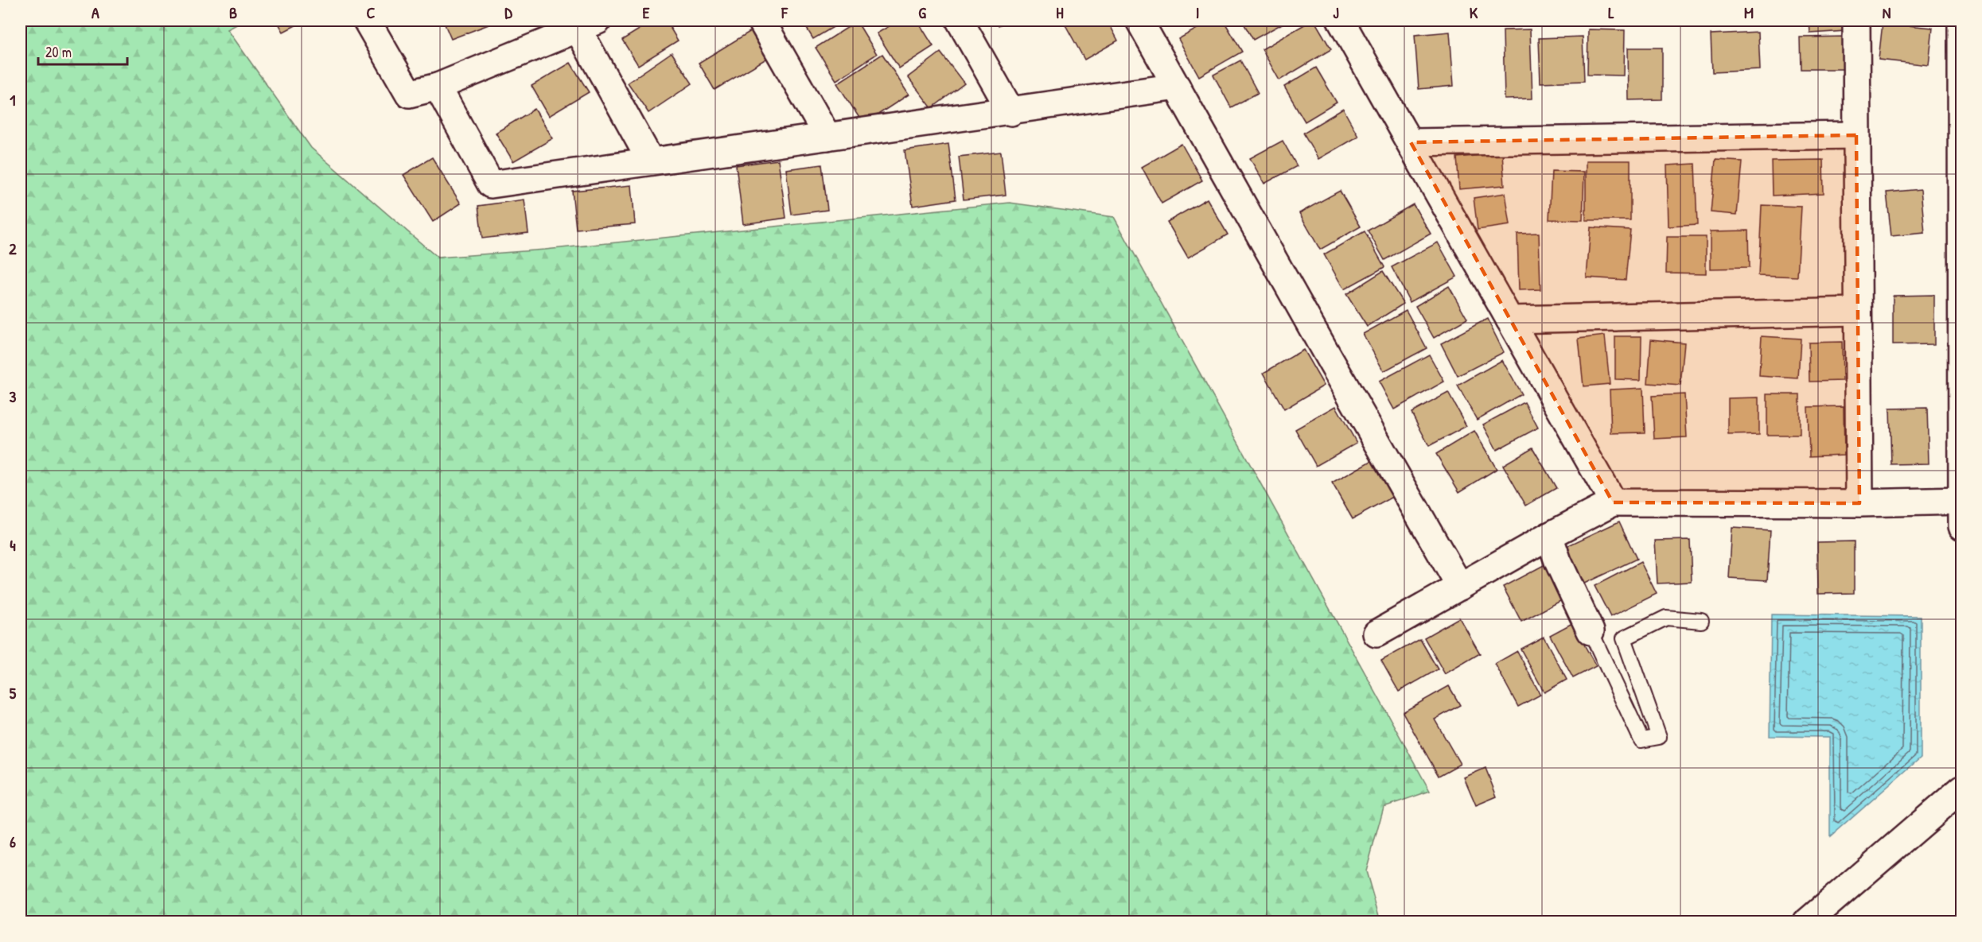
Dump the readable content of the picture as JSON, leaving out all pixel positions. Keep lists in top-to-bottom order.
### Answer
{
  "scale_bar": "20 m",
  "grid": {
    "columns": [
      "A",
      "B",
      "C",
      "D",
      "E",
      "F",
      "G",
      "H",
      "I",
      "J",
      "K",
      "L",
      "M",
      "N"
    ],
    "rows": [
      "1",
      "2",
      "3",
      "4",
      "5",
      "6"
    ]
  }
}
